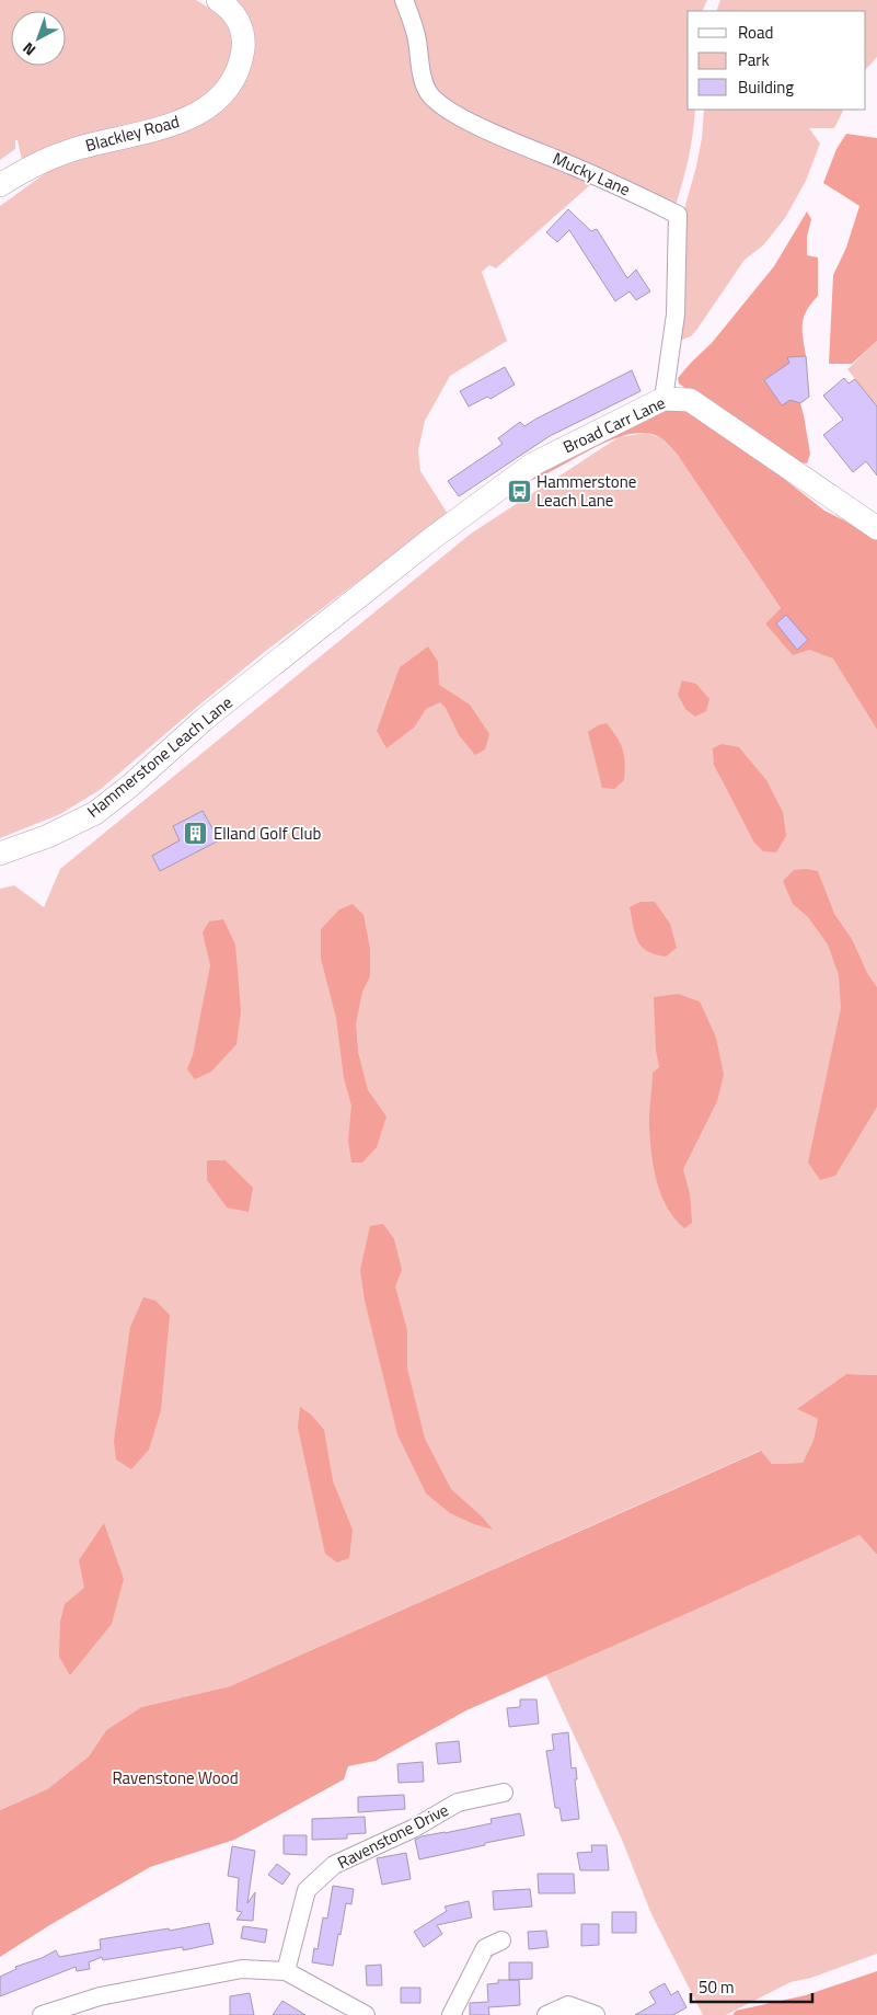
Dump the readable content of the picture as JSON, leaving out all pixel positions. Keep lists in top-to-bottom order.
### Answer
{
  "streets": {
    "street": [
      "Blackley Road",
      "Mucky Lane",
      "Broad Carr Lane",
      "Hammerstone Leach Lane",
      "Ravenstone Drive"
    ]
  },
  "crossings": [
    ["Mucky Lane", "Broad Carr Lane"],
    ["Broad Carr Lane", "Hammerstone Leach Lane"]
  ],
  "parks": ["Ravenstone Wood"],
  "places": {
    "bus stop": ["Hammerstone Leach Lane"],
    "building": ["Elland Golf Club"]
  },
  "legend": ["Road", "Park", "Building"],
  "scale_bar": "50 m",
  "north": "bottom left"
}
